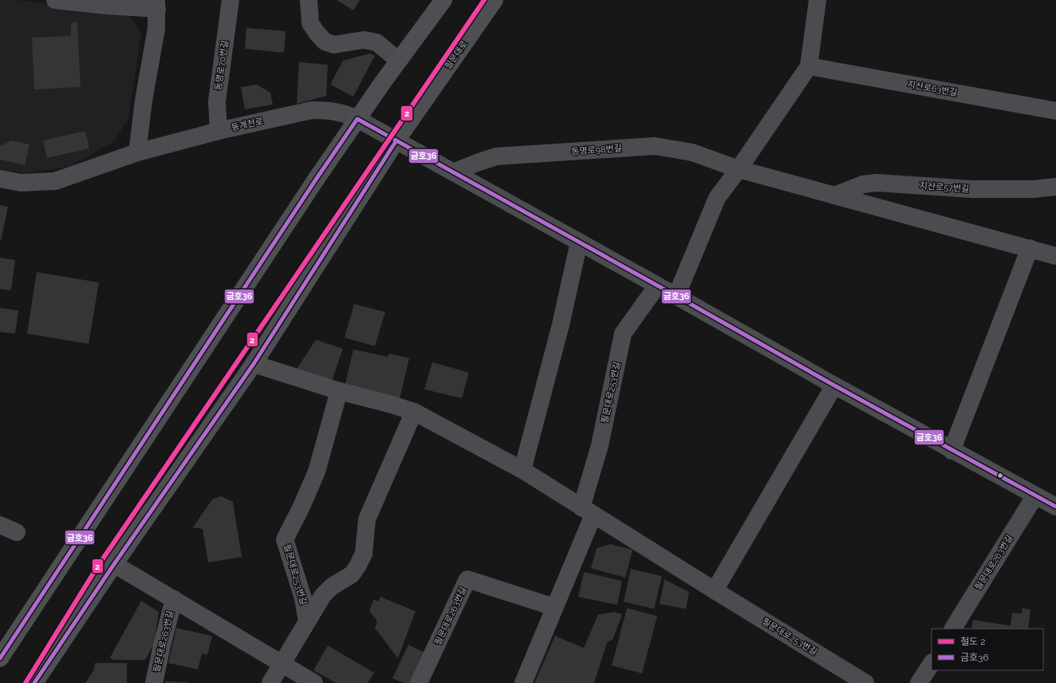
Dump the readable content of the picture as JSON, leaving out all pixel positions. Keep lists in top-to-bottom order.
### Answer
{
  "streets": {
    "main road": ["필문대로"],
    "street": [
      "동명로70번길",
      "지산로63번길",
      "동계천로",
      "동명로98번길",
      "지산로57번길",
      "필문대로253번길",
      "필문대로263번길"
    ]
  },
  "crossings": [
    ["필문대로", "동계천로"],
    ["필문대로", "필문대로253번길"],
    ["필문대로", "필문대로263번길"],
    ["동명로70번길", "동계천로"],
    ["동계천로", "동명로98번길"],
    ["동계천로", "필문대로253번길"],
    ["동계천로", "필문대로263번길"]
  ],
  "lines": ["rail line 2", "transit line 금호36"],
  "legend": ["철도 2", "금호36"]
}
